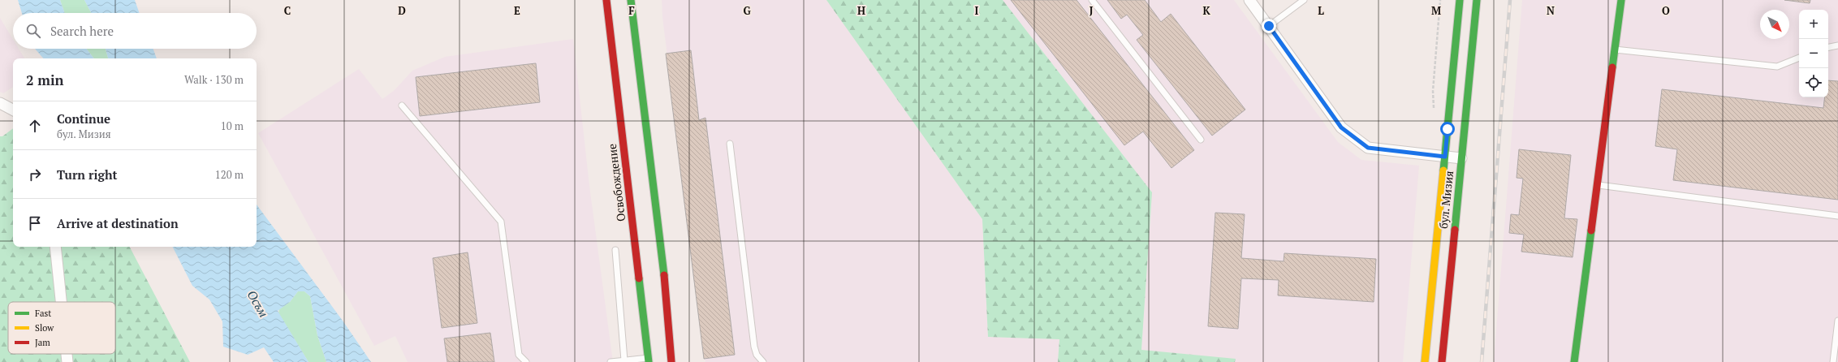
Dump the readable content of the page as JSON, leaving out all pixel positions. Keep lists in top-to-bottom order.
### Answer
{
  "streets": {
    "street": ["Освобождение", "бул. Мизия"]
  },
  "water": ["Осъм"],
  "legend": ["Fast", "Slow", "Jam"],
  "north": "bottom right",
  "page": {
    "map_buttons": ["+", "−"],
    "search": "Search here",
    "heading": ["2 min", "Walk · 130 m"],
    "list": [
      ["Continue", "бул. Мизия", "10 m"],
      ["Turn right", "120 m"],
      "Arrive at destination"
    ]
  },
  "grid": {
    "columns": [
      "C",
      "D",
      "E",
      "F",
      "G",
      "H",
      "I",
      "J",
      "K",
      "L",
      "M",
      "N",
      "O"
    ]
  }
}
